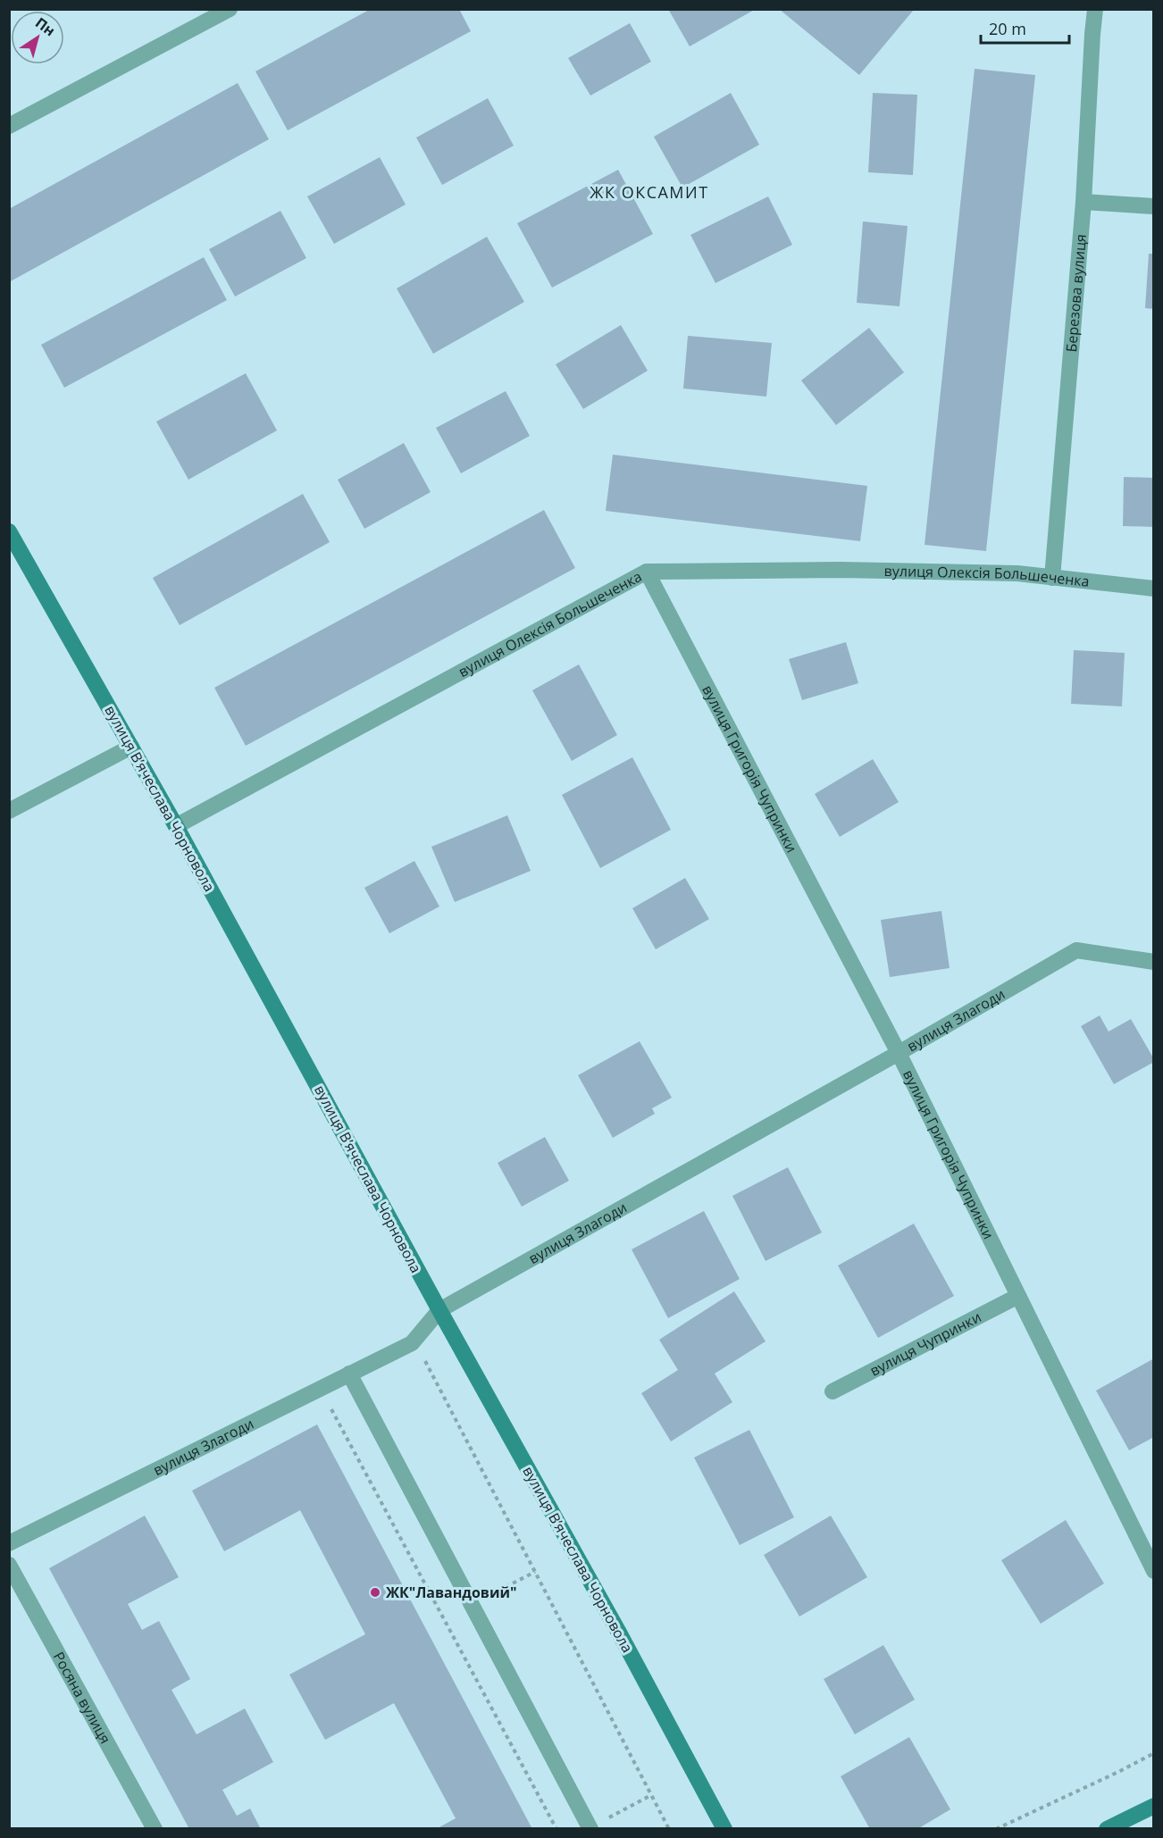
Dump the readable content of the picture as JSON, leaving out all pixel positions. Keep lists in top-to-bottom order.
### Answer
{
  "streets": {
    "street": [
      "Березова вулиця",
      "вулиця Олексія Большеченка",
      "вулиця Григорія Чупринки",
      "вулиця Вʼячеслава Чорновола",
      "вулиця Злагоди",
      "вулиця Чупринки",
      "Росяна вулиця"
    ]
  },
  "crossings": [
    ["Березова вулиця", "вулиця Олексія Большеченка"],
    ["вулиця Олексія Большеченка", "вулиця Григорія Чупринки"],
    ["вулиця Олексія Большеченка", "вулиця Вʼячеслава Чорновола"],
    ["вулиця Григорія Чупринки", "вулиця Злагоди"],
    ["вулиця Григорія Чупринки", "вулиця Чупринки"],
    ["вулиця Вʼячеслава Чорновола", "вулиця Злагоди"]
  ],
  "districts": ["ЖК ОКСАМИТ"],
  "places": ["ЖК\"Лавандовий\""],
  "scale_bar": "20 m",
  "north": "top right"
}
